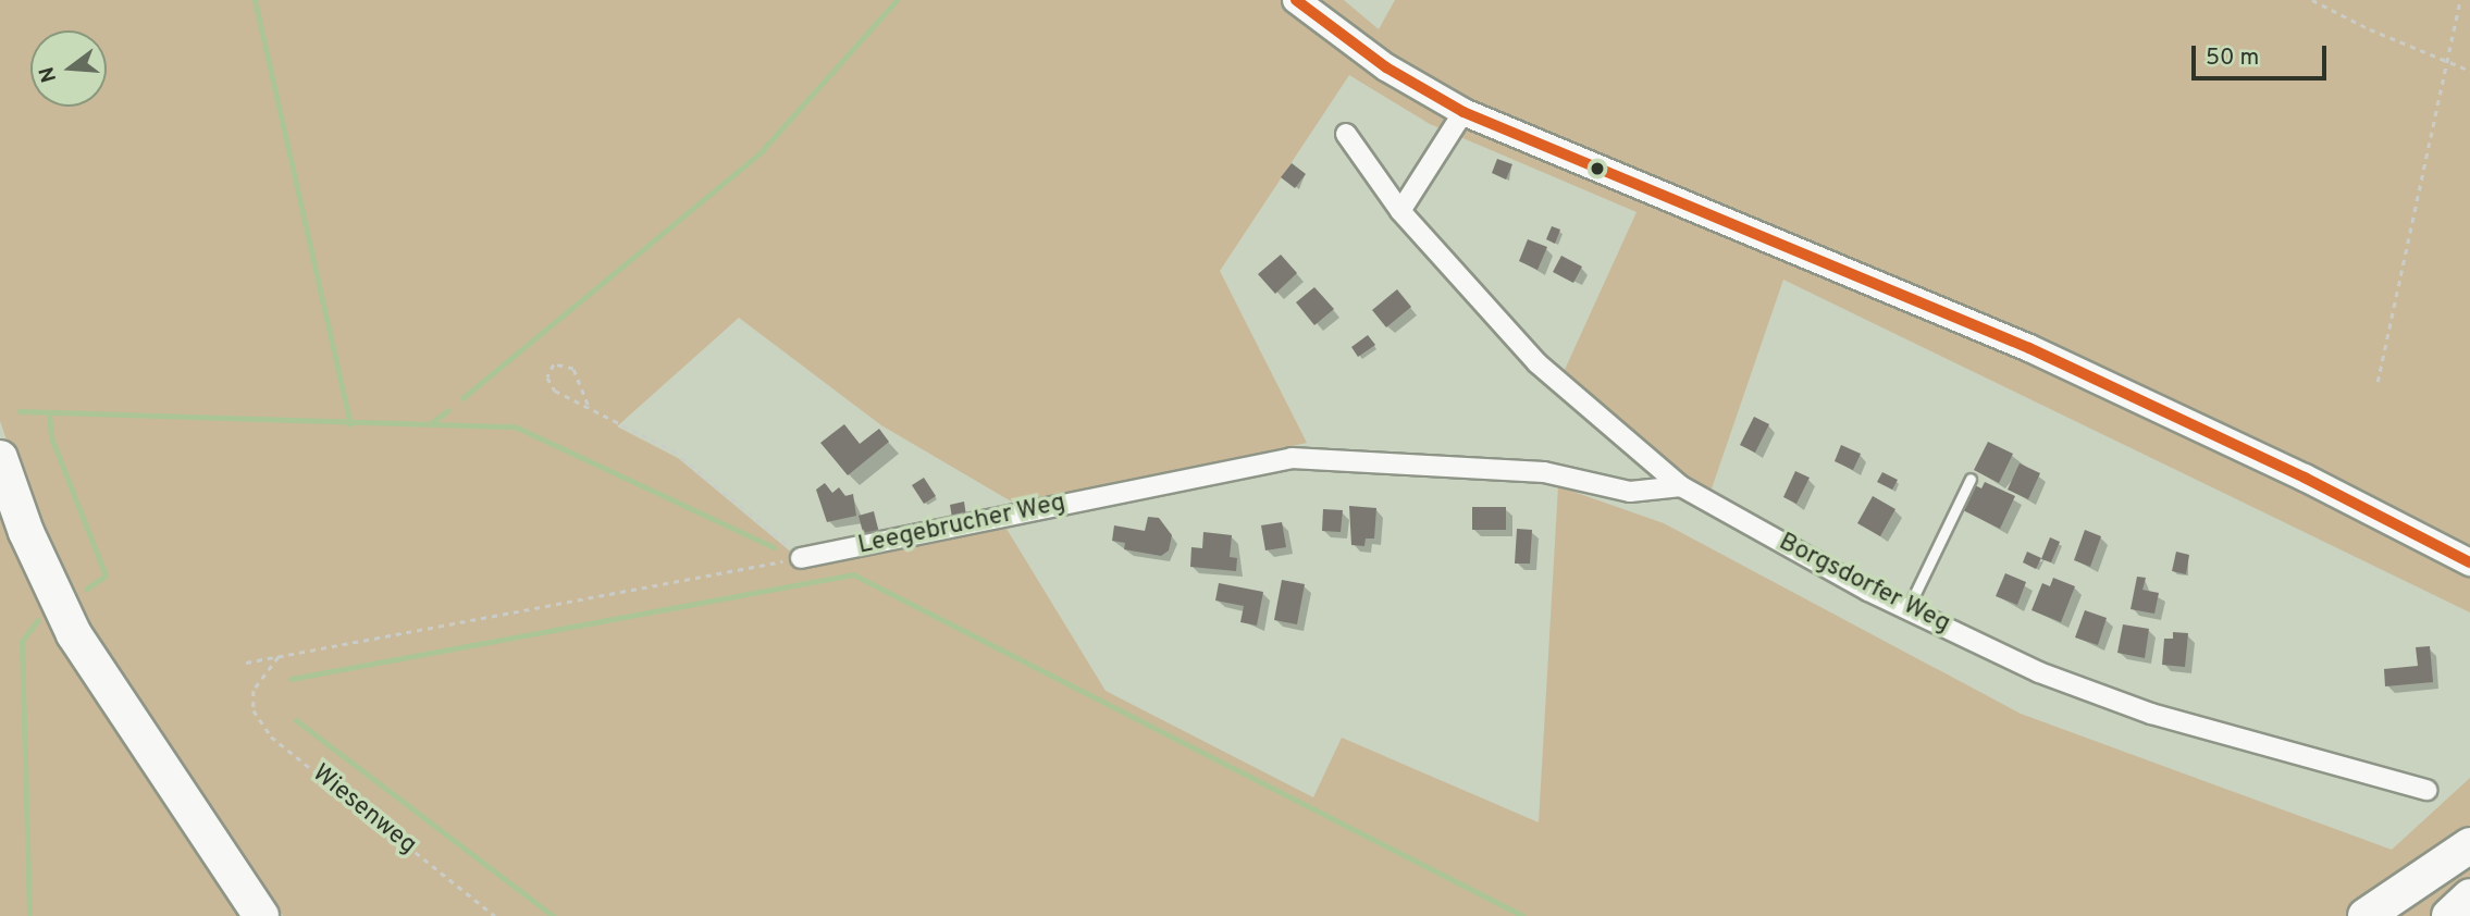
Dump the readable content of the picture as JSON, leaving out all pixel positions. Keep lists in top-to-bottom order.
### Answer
{
  "streets": {
    "street": ["Leegebrucher Weg", "Borgsdorfer Weg"],
    "path": ["Wiesenweg"]
  },
  "crossings": [
    ["Leegebrucher Weg", "Borgsdorfer Weg"]
  ],
  "scale_bar": "50 m",
  "north": "left"
}
